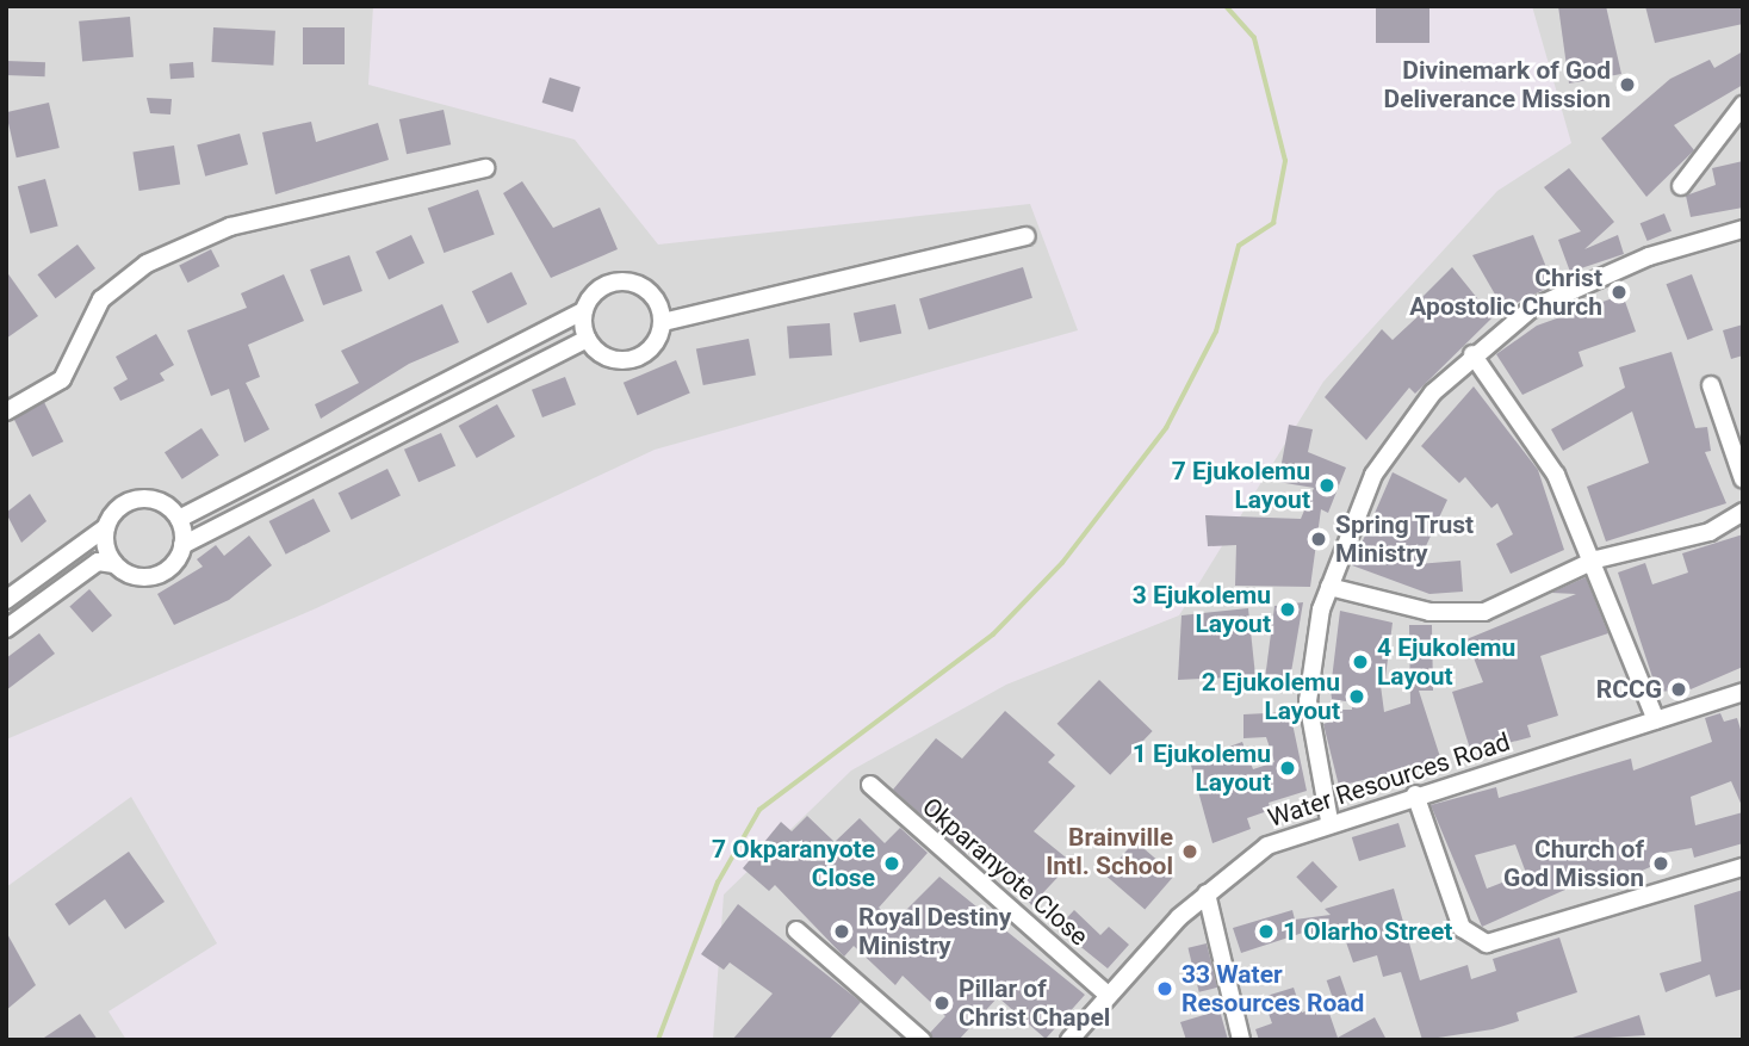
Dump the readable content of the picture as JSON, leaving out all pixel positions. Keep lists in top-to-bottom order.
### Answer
{
  "streets": {
    "street": ["Water Resources Road", "Okparanyote Close"]
  },
  "crossings": [
    ["Water Resources Road", "Okparanyote Close"]
  ],
  "places": [
    "Divinemark of God Deliverance Mission",
    "Christ Apostolic Church",
    "7 Ejukolemu Layout",
    "Spring Trust Ministry",
    "3 Ejukolemu Layout",
    "4 Ejukolemu Layout",
    "RCCG",
    "2 Ejukolemu Layout",
    "1 Ejukolemu Layout",
    "Brainville Intl. School",
    "7 Okparanyote Close",
    "Church of God Mission",
    "Royal Destiny Ministry",
    "1 Olarho Street",
    "33 Water Resources Road",
    "Pillar of Christ Chapel"
  ]
}
